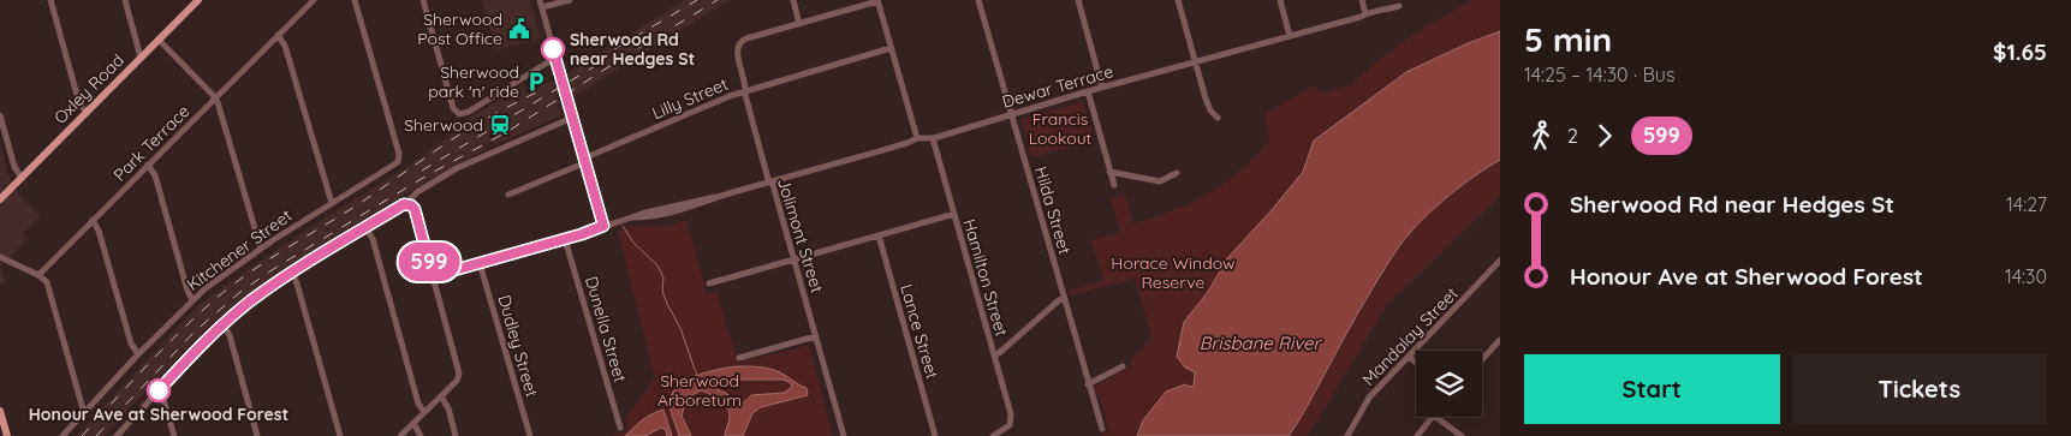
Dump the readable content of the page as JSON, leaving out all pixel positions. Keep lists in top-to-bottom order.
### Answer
{
  "streets": {
    "main road": ["Oxley Road"],
    "street": [
      "Dewar Terrace",
      "Lilly Street",
      "Park Terrace",
      "Hilda Street",
      "Jolimont Street",
      "Kitchener Street",
      "Hamilton Street",
      "Dunella Street",
      "Lance Street",
      "Mandalay Street",
      "Dudley Street"
    ]
  },
  "crossings": [
    ["Dewar Terrace", "Hilda Street"],
    ["Dewar Terrace", "Jolimont Street"],
    ["Dewar Terrace", "Hamilton Street"],
    ["Dewar Terrace", "Dunella Street"],
    ["Dewar Terrace", "Dudley Street"],
    ["Lilly Street", "Jolimont Street"]
  ],
  "water": ["Brisbane River"],
  "parks": ["Francis Lookout", "Horace Window Reserve", "Sherwood Arboretum"],
  "places": {
    "public building": ["Sherwood Post Office"],
    "other": ["Sherwood Rd near Hedges St", "Honour Ave at Sherwood Forest"],
    "parking": ["Sherwood park 'n' ride"],
    "station": ["Sherwood"]
  },
  "lines": ["bus line 599"],
  "page": {
    "on_map": "599",
    "heading": ["5 min", "14:25 – 14:30 · Bus", "$1.65"],
    "legs": ["2", "599"],
    "list": [
      {
        "name": "Sherwood Rd near Hedges St",
        "value": "14:27"
      },
      {
        "name": "Honour Ave at Sherwood Forest",
        "value": "14:30"
      }
    ],
    "buttons": ["Start", "Tickets"]
  }
}
